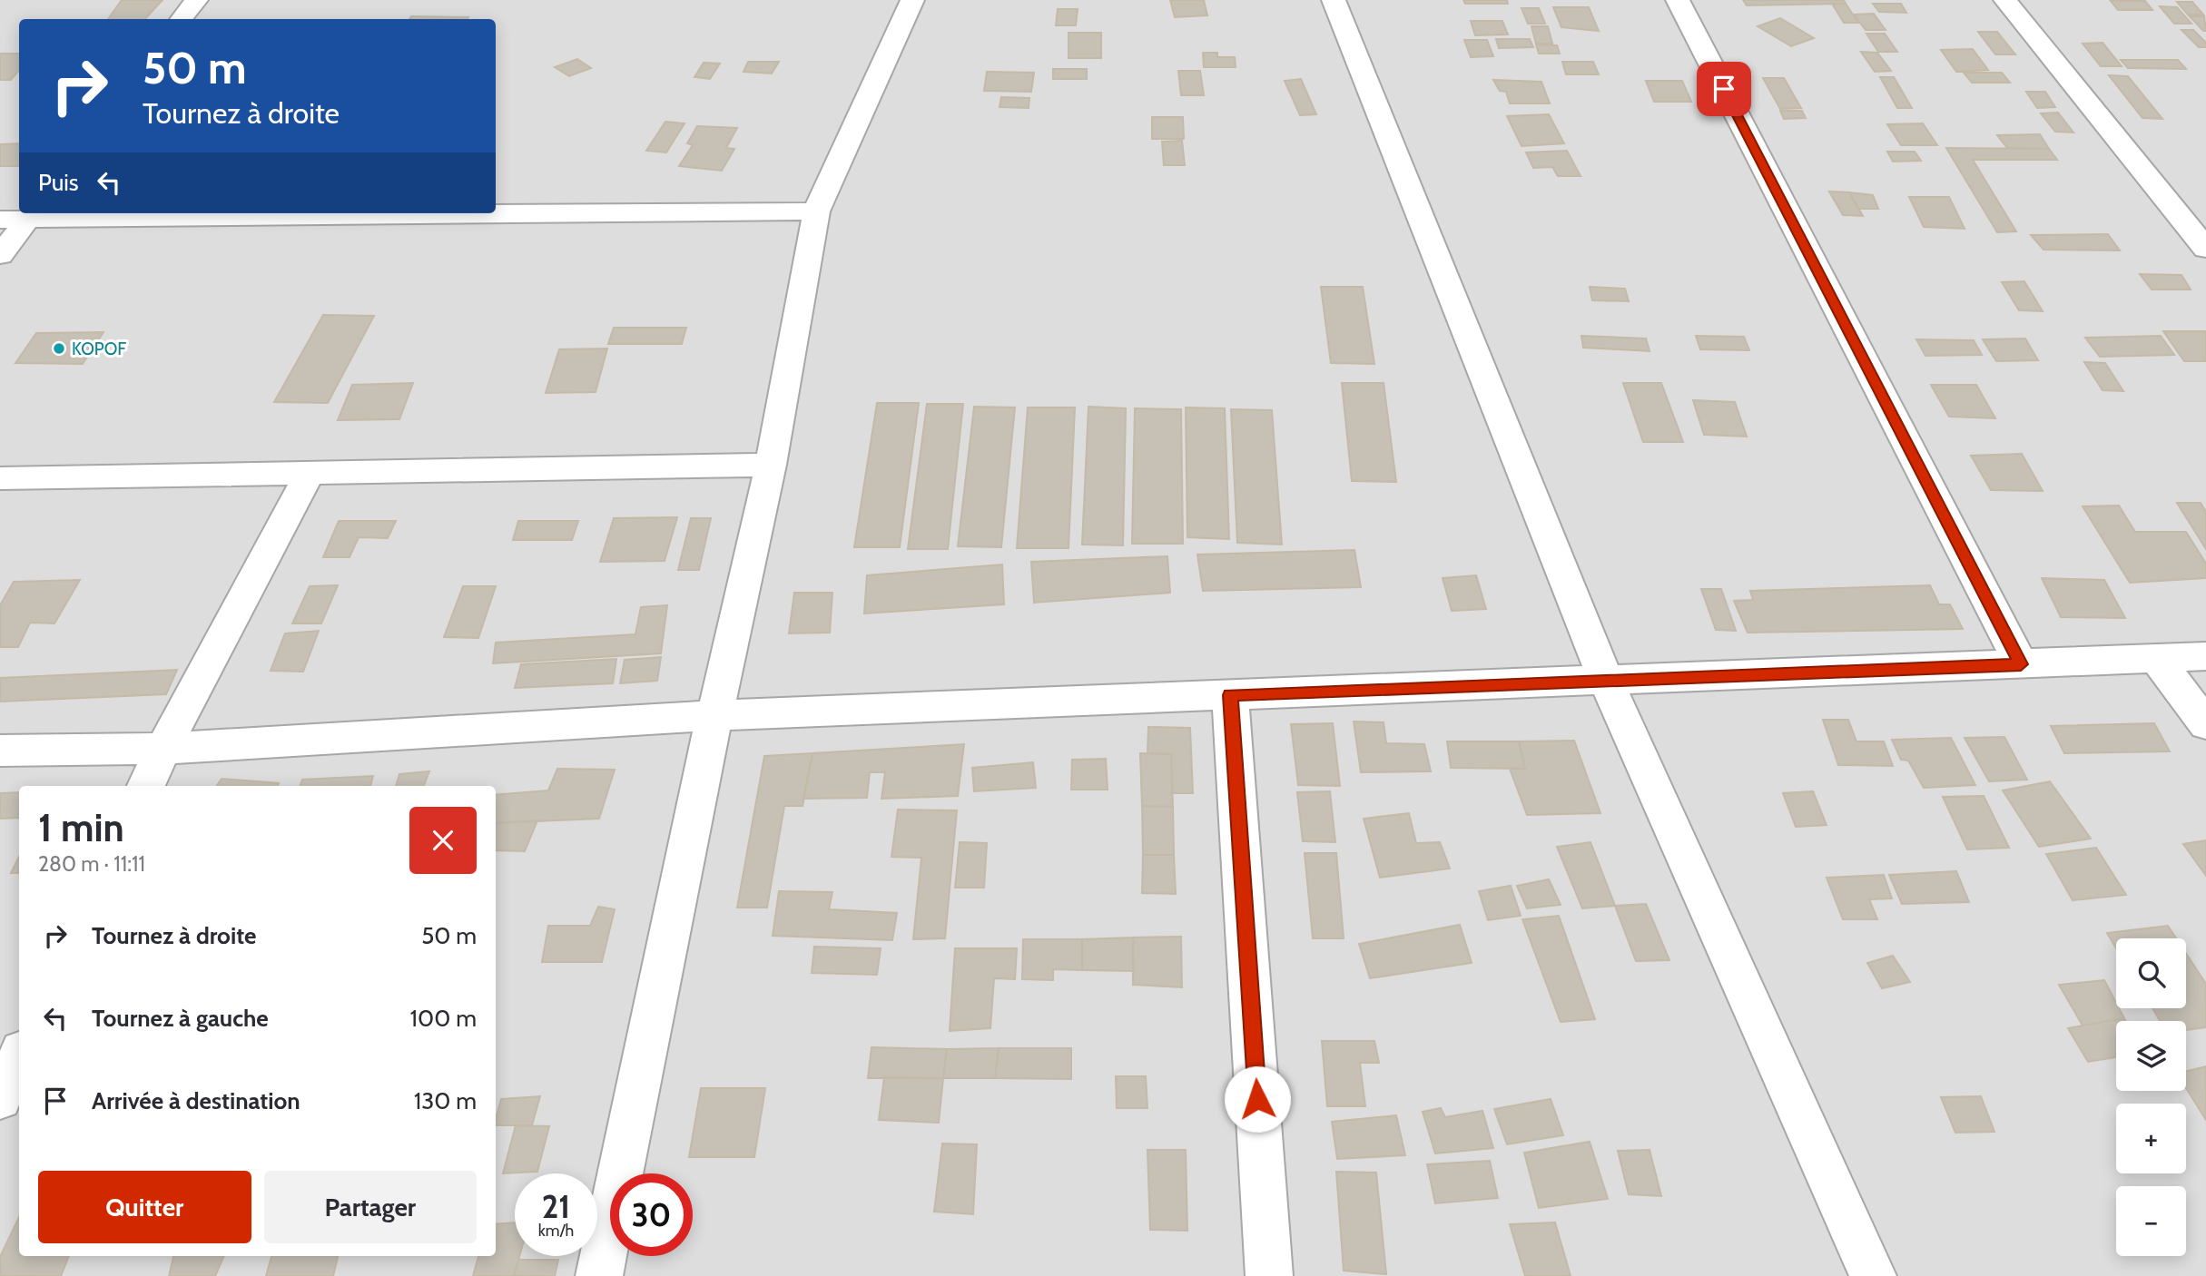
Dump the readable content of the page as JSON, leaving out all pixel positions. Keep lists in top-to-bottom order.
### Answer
{
  "places": ["KOPOF"],
  "page": {
    "turn": ["50 m", "Tournez à droite"],
    "then": "Puis",
    "heading": ["1 min", "280 m · 11:11"],
    "list": [
      {
        "name": "Tournez à droite",
        "value": "50 m"
      },
      {
        "name": "Tournez à gauche",
        "value": "100 m"
      },
      {
        "name": "Arrivée à destination",
        "value": "130 m"
      }
    ],
    "map_buttons": ["+", "−"],
    "buttons": ["Quitter", "Partager"],
    "speed": "21 km/h",
    "limit": "30"
  }
}
